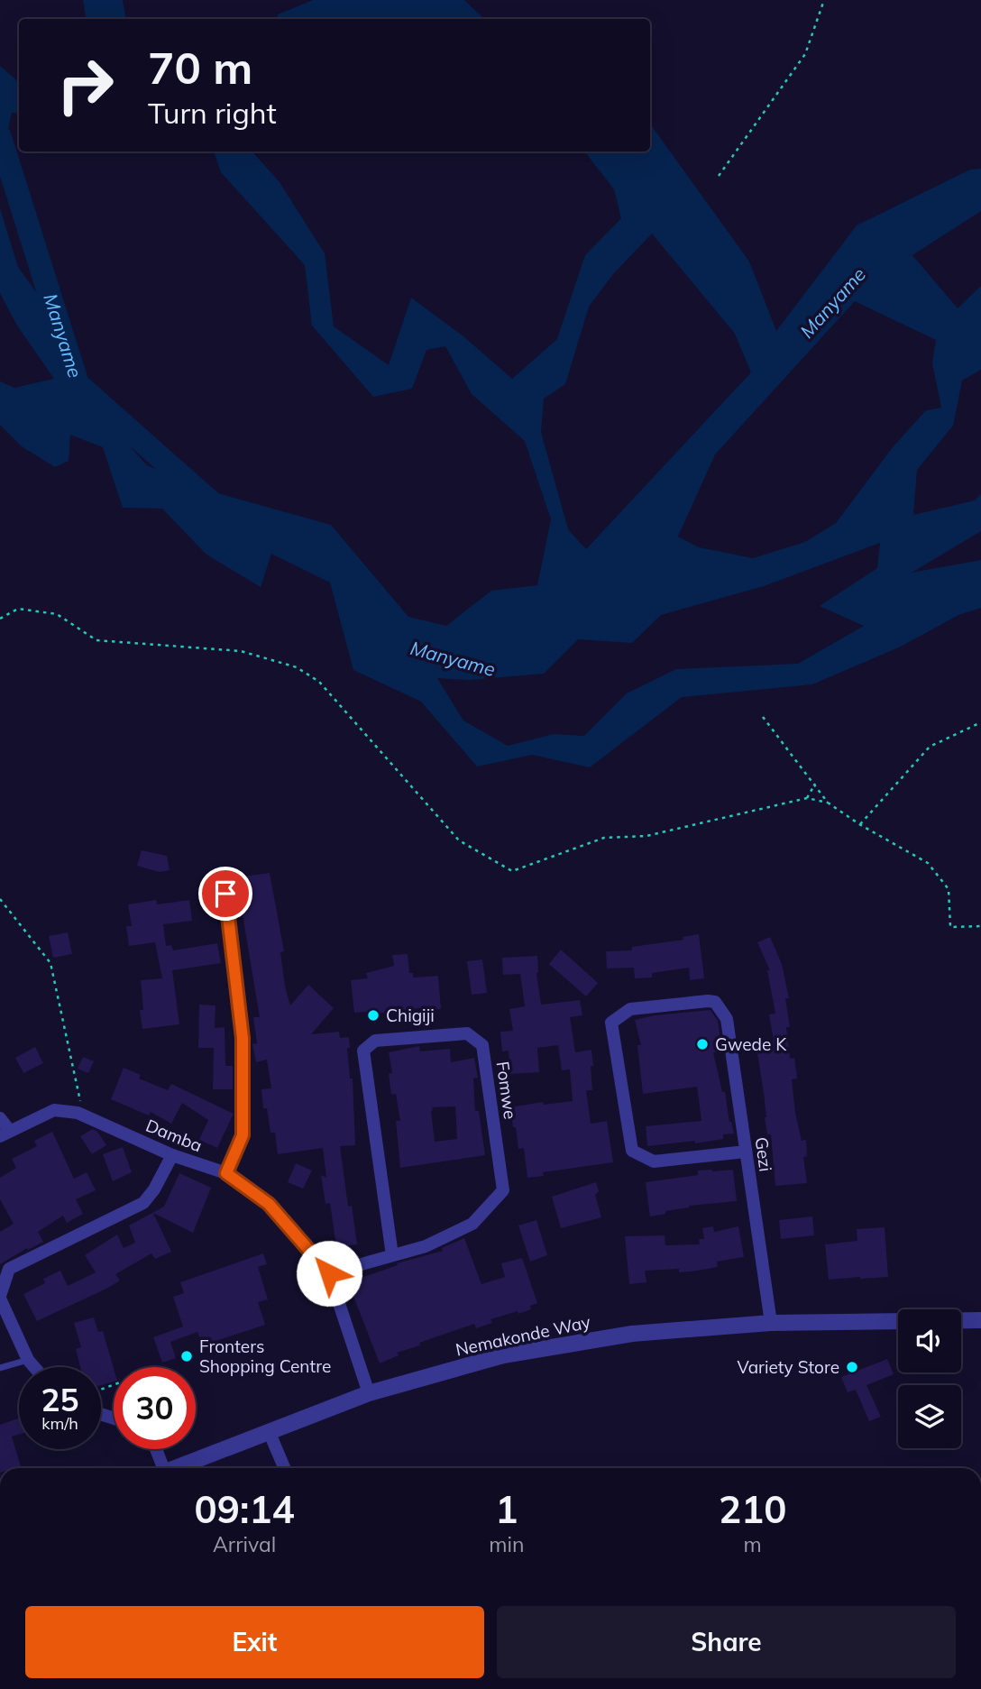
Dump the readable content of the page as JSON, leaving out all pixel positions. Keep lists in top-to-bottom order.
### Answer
{
  "streets": {
    "street": [
      "Fomwe",
      "Damba",
      "Gezi",
      "Nemakonde Way"
    ]
  },
  "crossings": [
    ["Fomwe", "Damba"],
    ["Damba", "Nemakonde Way"],
    ["Gezi", "Nemakonde Way"]
  ],
  "water": ["Manyame"],
  "places": [
    "Chigiji",
    "Gwede K",
    "Fronters Shopping Centre",
    "Variety Store"
  ],
  "page": {
    "turn": ["70 m", "Turn right"],
    "speed": "25 km/h",
    "limit": "30",
    "eta": [
      "09:14",
      "Arrival",
      "1",
      "min",
      "210",
      "m"
    ],
    "buttons": ["Exit", "Share"]
  }
}
